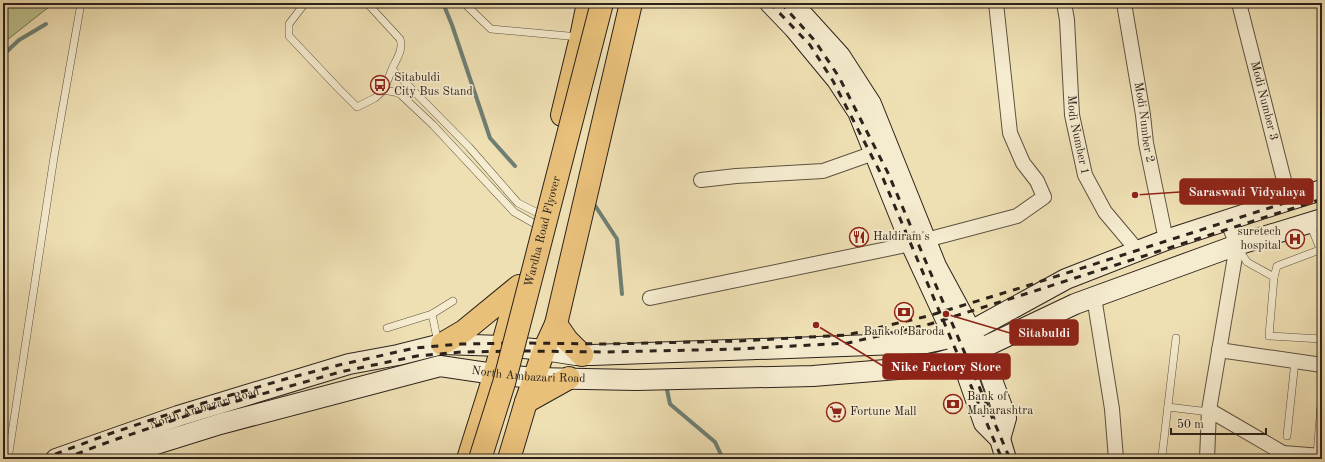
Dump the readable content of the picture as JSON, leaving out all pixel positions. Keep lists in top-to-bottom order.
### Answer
{
  "streets": {
    "main road": ["Wardha Road Flyover", "North Ambazari Road"],
    "street": ["Modi Number 3", "Modi Number 2", "Modi Number 1"]
  },
  "crossings": [
    ["Modi Number 3", "North Ambazari Road"],
    ["Modi Number 2", "North Ambazari Road"],
    ["Modi Number 1", "North Ambazari Road"]
  ],
  "places": {
    "bus stop": ["Sitabuldi City Bus Stand"],
    "other": ["Saraswati Vidyalaya", "Sitabuldi", "Nike Factory Store"],
    "restaurant": ["Haldiram's"],
    "hospital": ["suretech hospital"],
    "bank": ["Bank of Baroda", "Bank of Maharashtra"],
    "supermarket": ["Fortune Mall"]
  },
  "scale_bar": "50 m"
}
